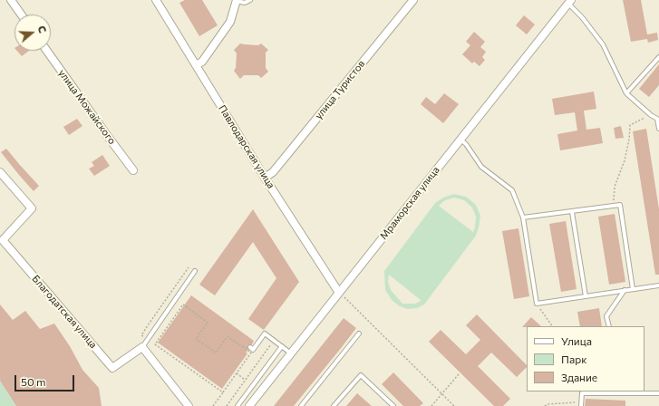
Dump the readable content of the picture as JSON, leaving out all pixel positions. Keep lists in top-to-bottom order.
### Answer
{
  "streets": {
    "street": [
      "улица Туристов",
      "улица Можайского",
      "Павлодарская улица",
      "Мраморская улица",
      "Благодатская улица"
    ]
  },
  "crossings": [
    ["улица Туристов", "Павлодарская улица"],
    ["Павлодарская улица", "Мраморская улица"]
  ],
  "legend": ["Улица", "Парк", "Здание"],
  "scale_bar": "50 m",
  "north": "right"
}
